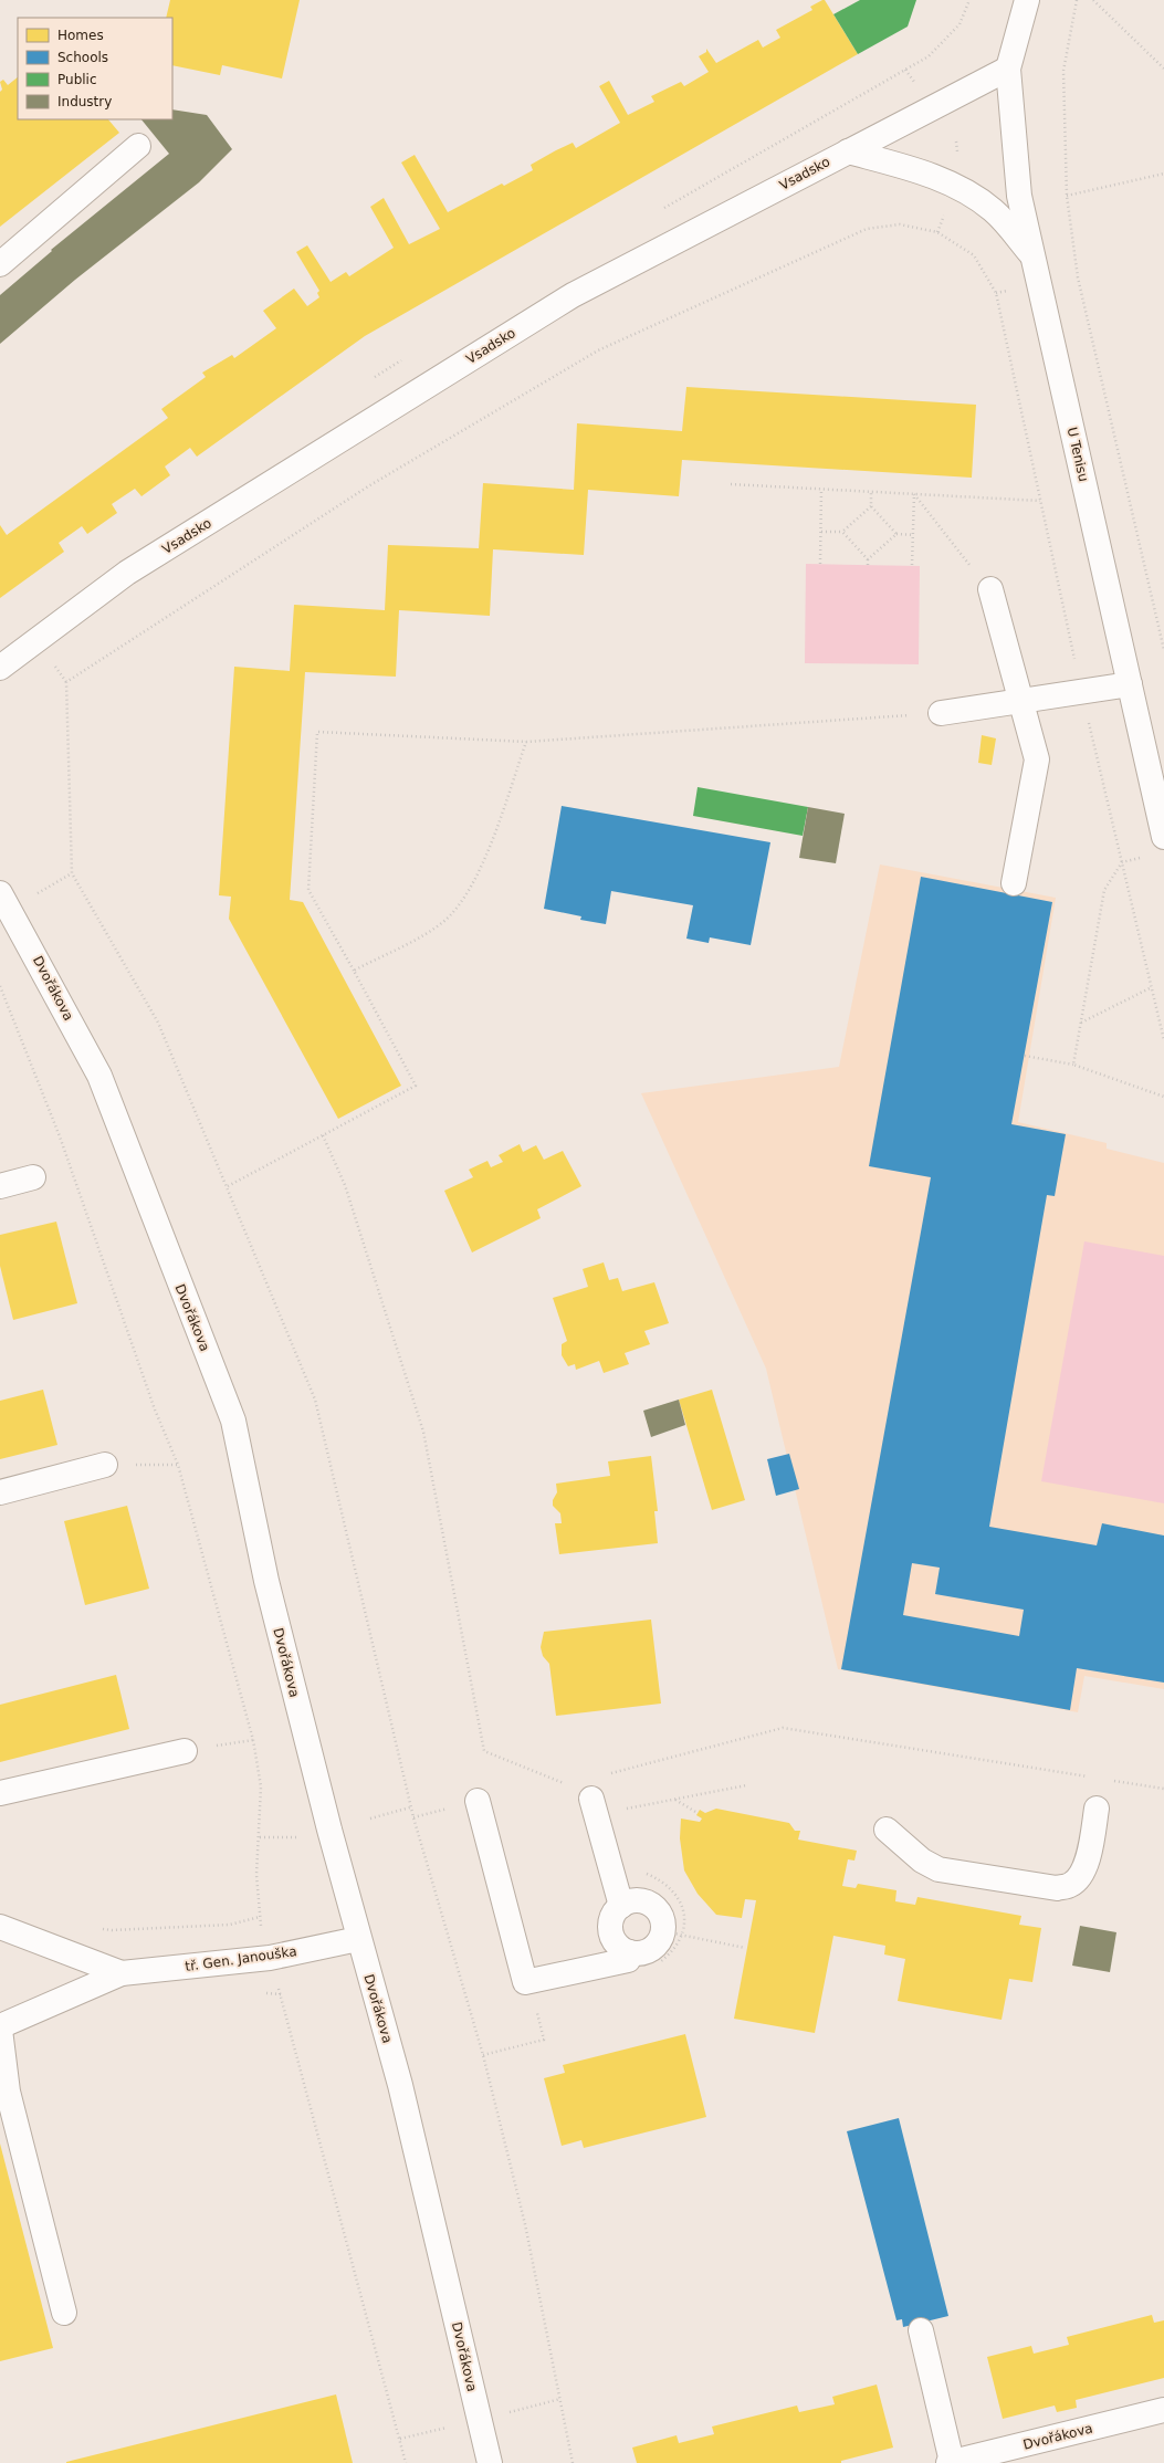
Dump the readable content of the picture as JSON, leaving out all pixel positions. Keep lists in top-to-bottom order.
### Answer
{
  "streets": {
    "street": [
      "Vsadsko",
      "U Tenisu",
      "Dvořákova",
      "tř. Gen. Janouška"
    ]
  },
  "crossings": [
    ["Vsadsko", "U Tenisu"],
    ["Dvořákova", "tř. Gen. Janouška"]
  ],
  "legend": [
    "Homes",
    "Schools",
    "Public",
    "Industry"
  ]
}
